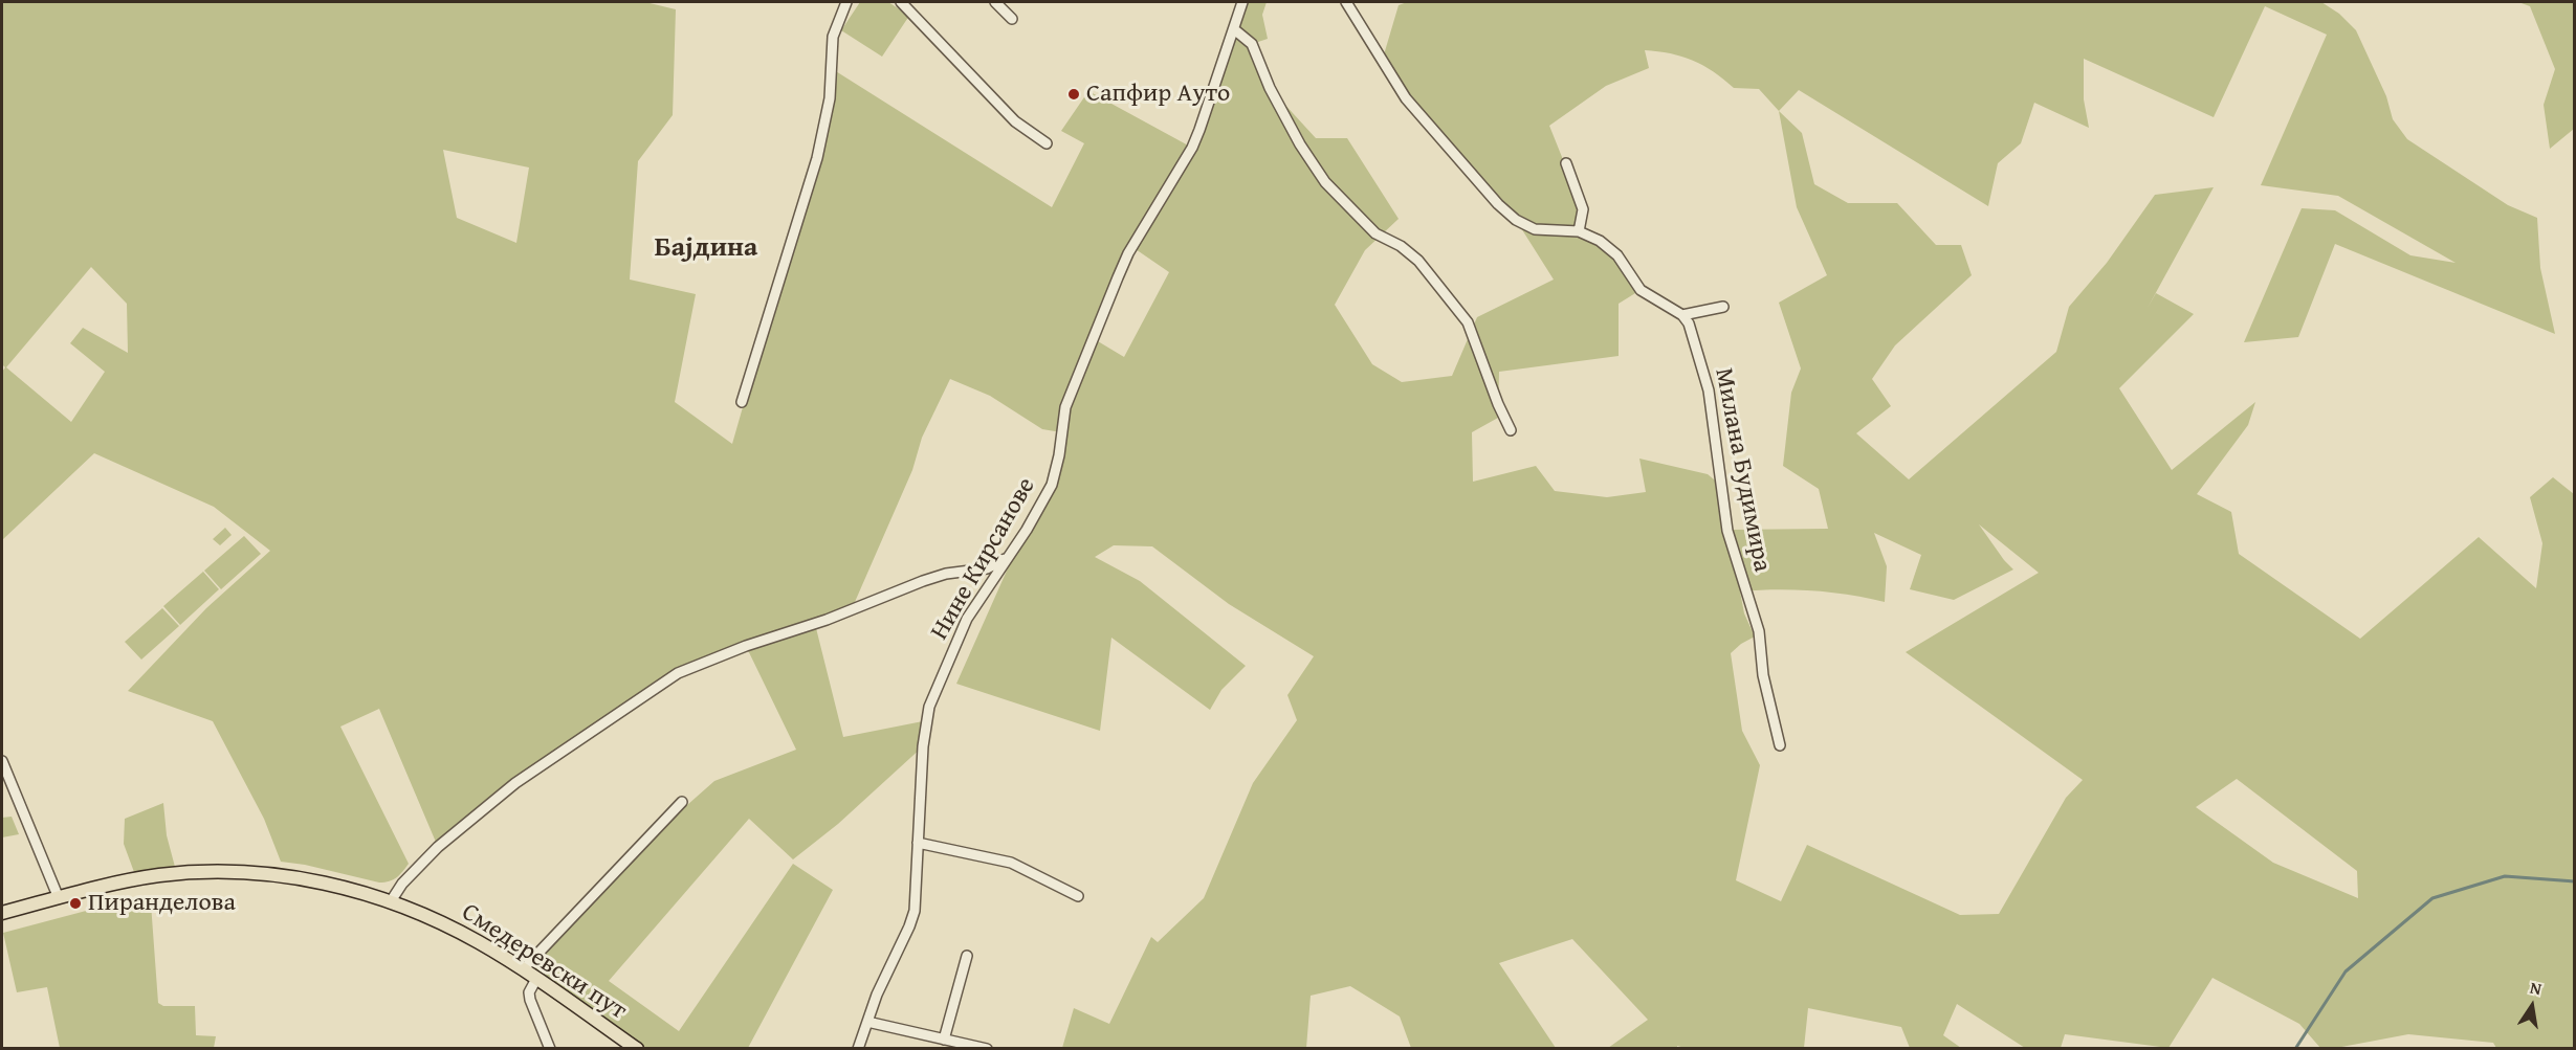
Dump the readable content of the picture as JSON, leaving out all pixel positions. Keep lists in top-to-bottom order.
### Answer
{
  "streets": {
    "main road": ["Смедеревски пут"],
    "street": ["Милана Будимира", "Нине Кирсанове"]
  },
  "districts": ["Бајдина"],
  "places": ["Сапфир Ауто", "Пиранделова"],
  "north": "top"
}
